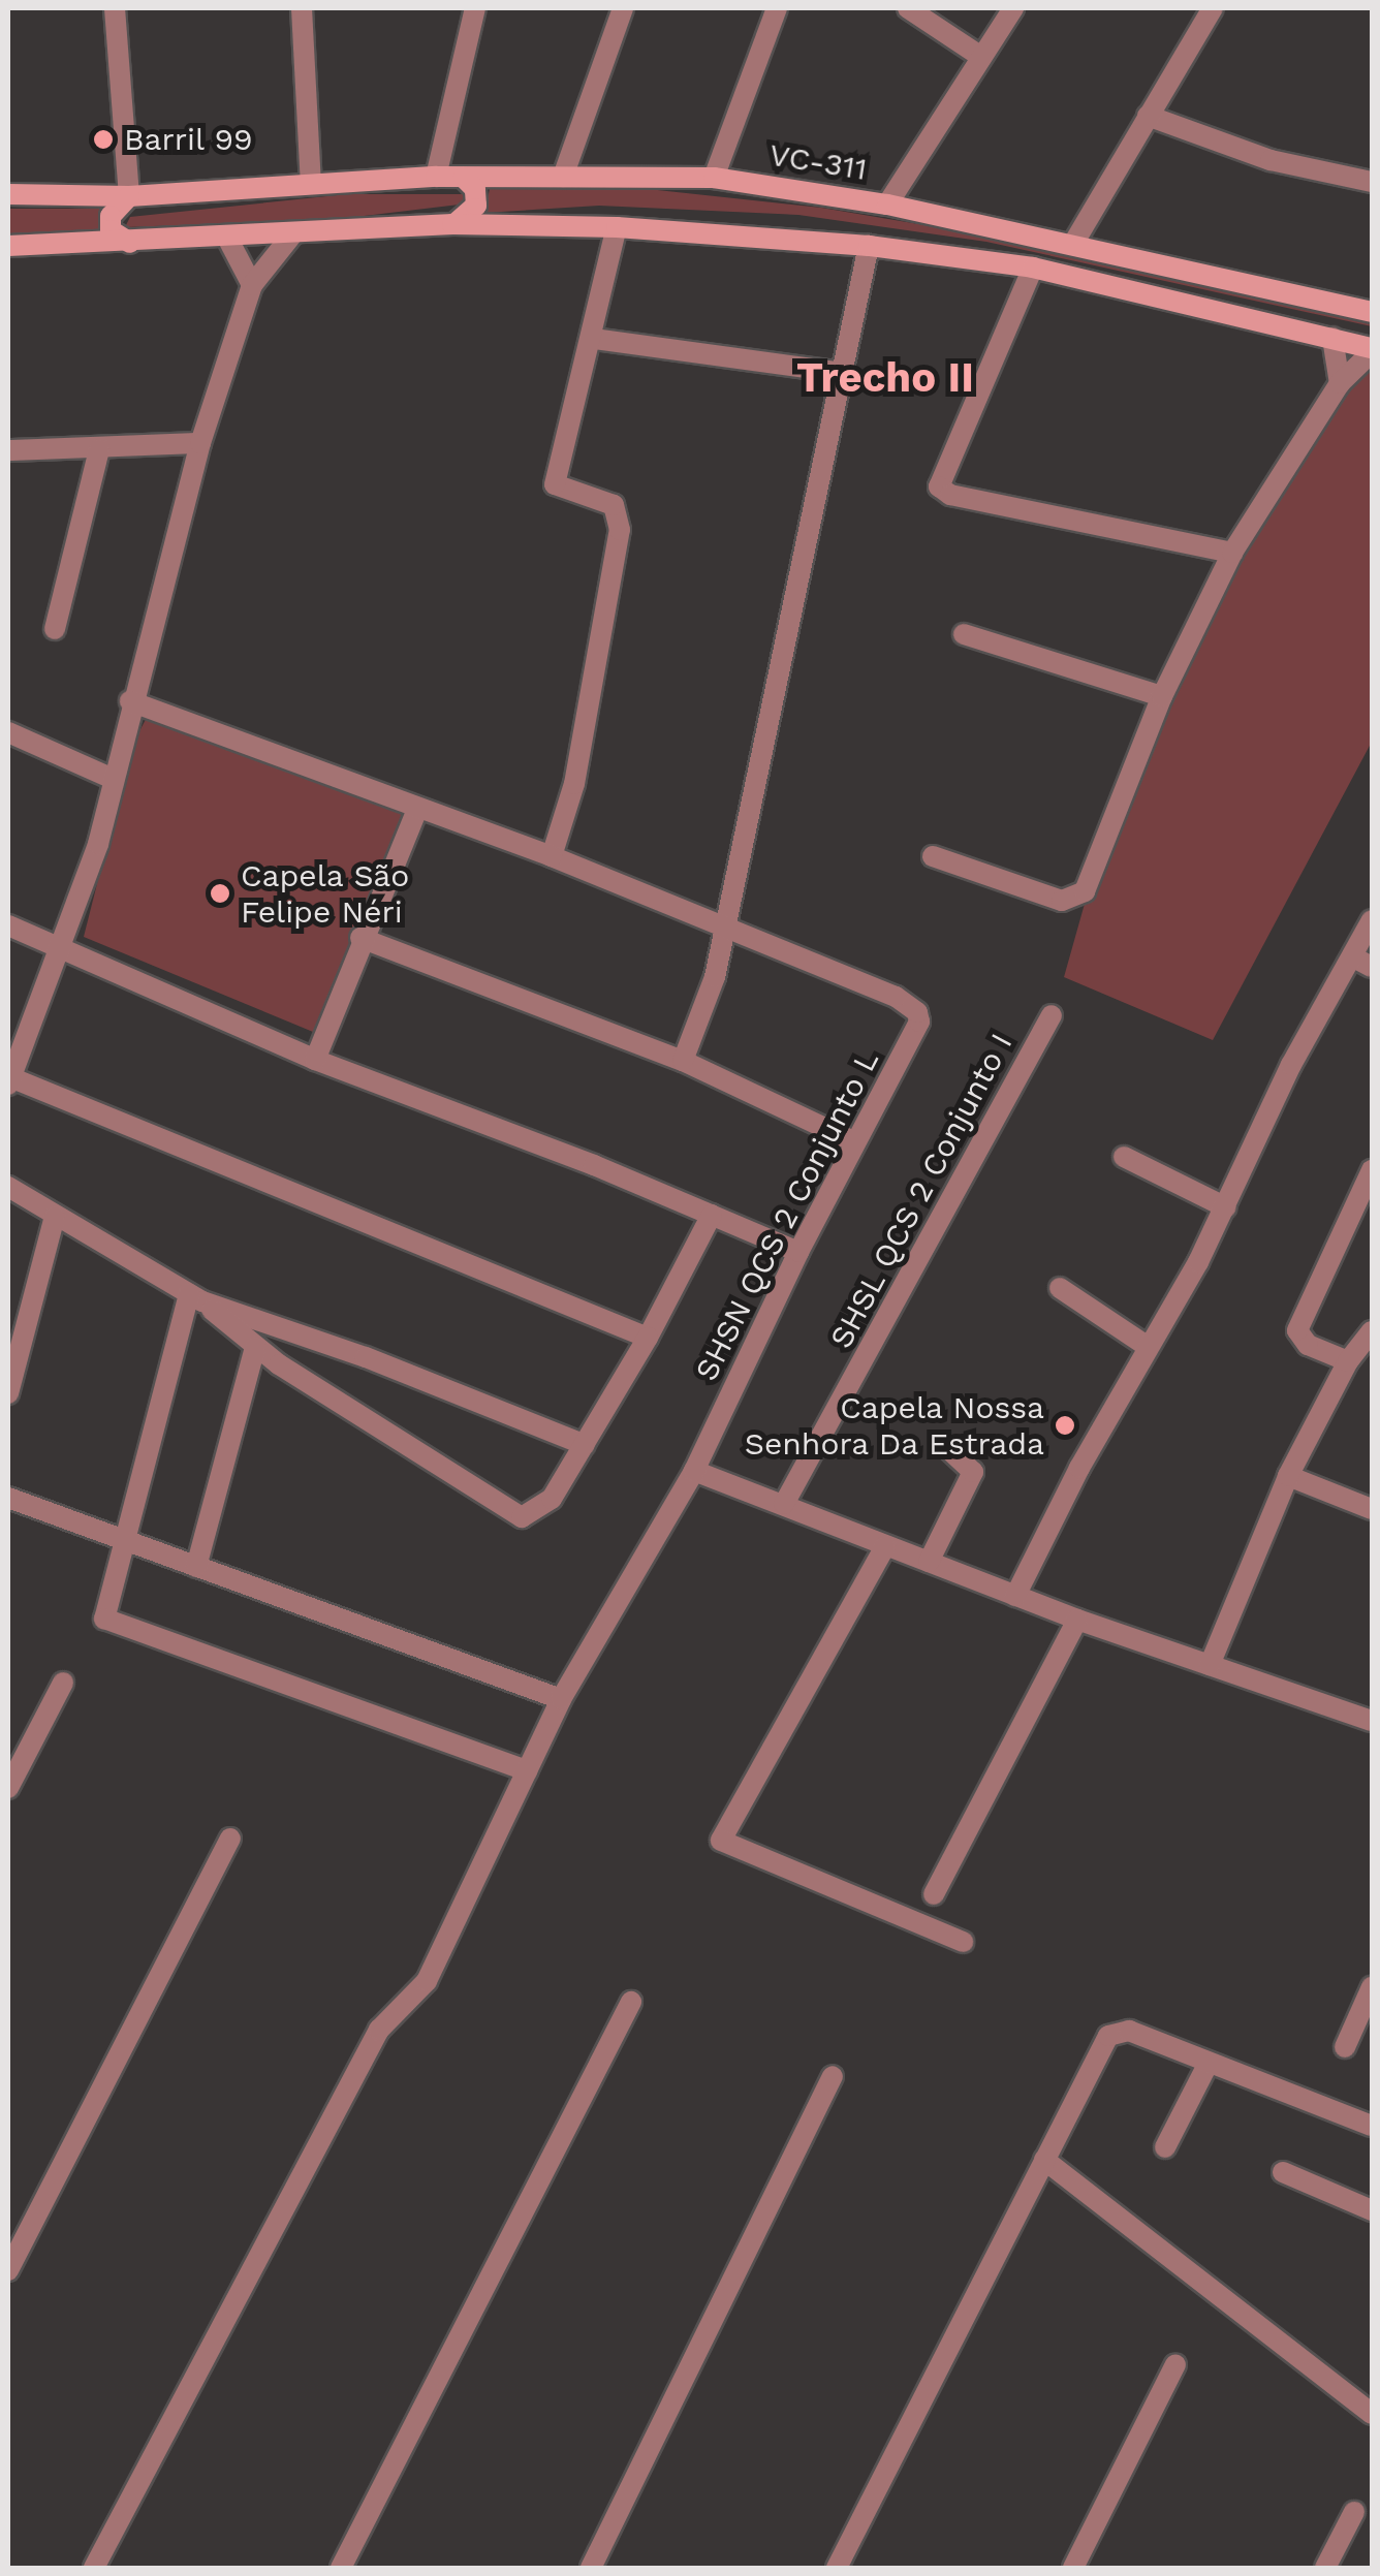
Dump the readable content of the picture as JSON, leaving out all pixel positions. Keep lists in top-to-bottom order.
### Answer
{
  "streets": {
    "main road": ["VC-311"],
    "street": ["SHSL QCS 2 Conjunto I", "SHSN QCS 2 Conjunto L"]
  },
  "districts": ["Trecho II"],
  "places": ["Barril 99", "Capela São Felipe Néri", "Capela Nossa Senhora Da Estrada"]
}
